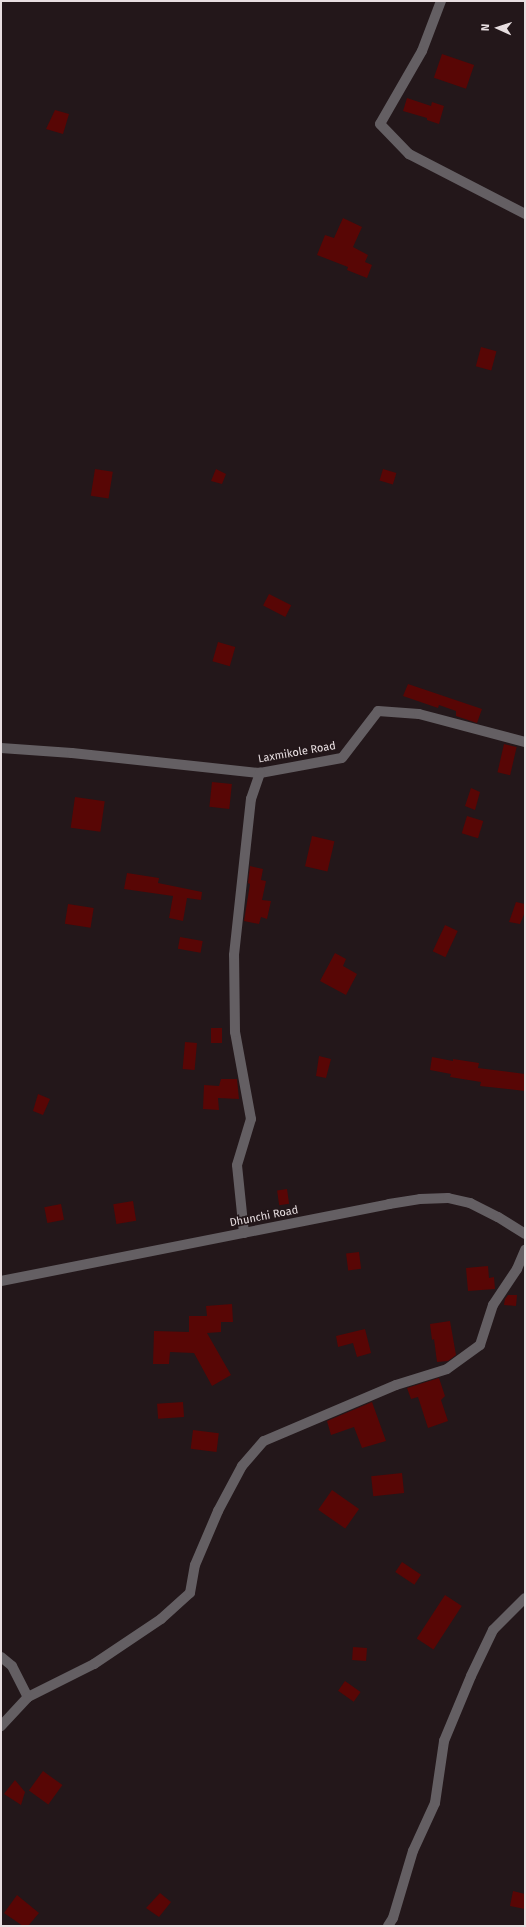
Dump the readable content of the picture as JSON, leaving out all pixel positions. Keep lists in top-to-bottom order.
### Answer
{
  "streets": {
    "street": ["Laxmikole Road", "Dhunchi Road"]
  },
  "north": "left"
}
